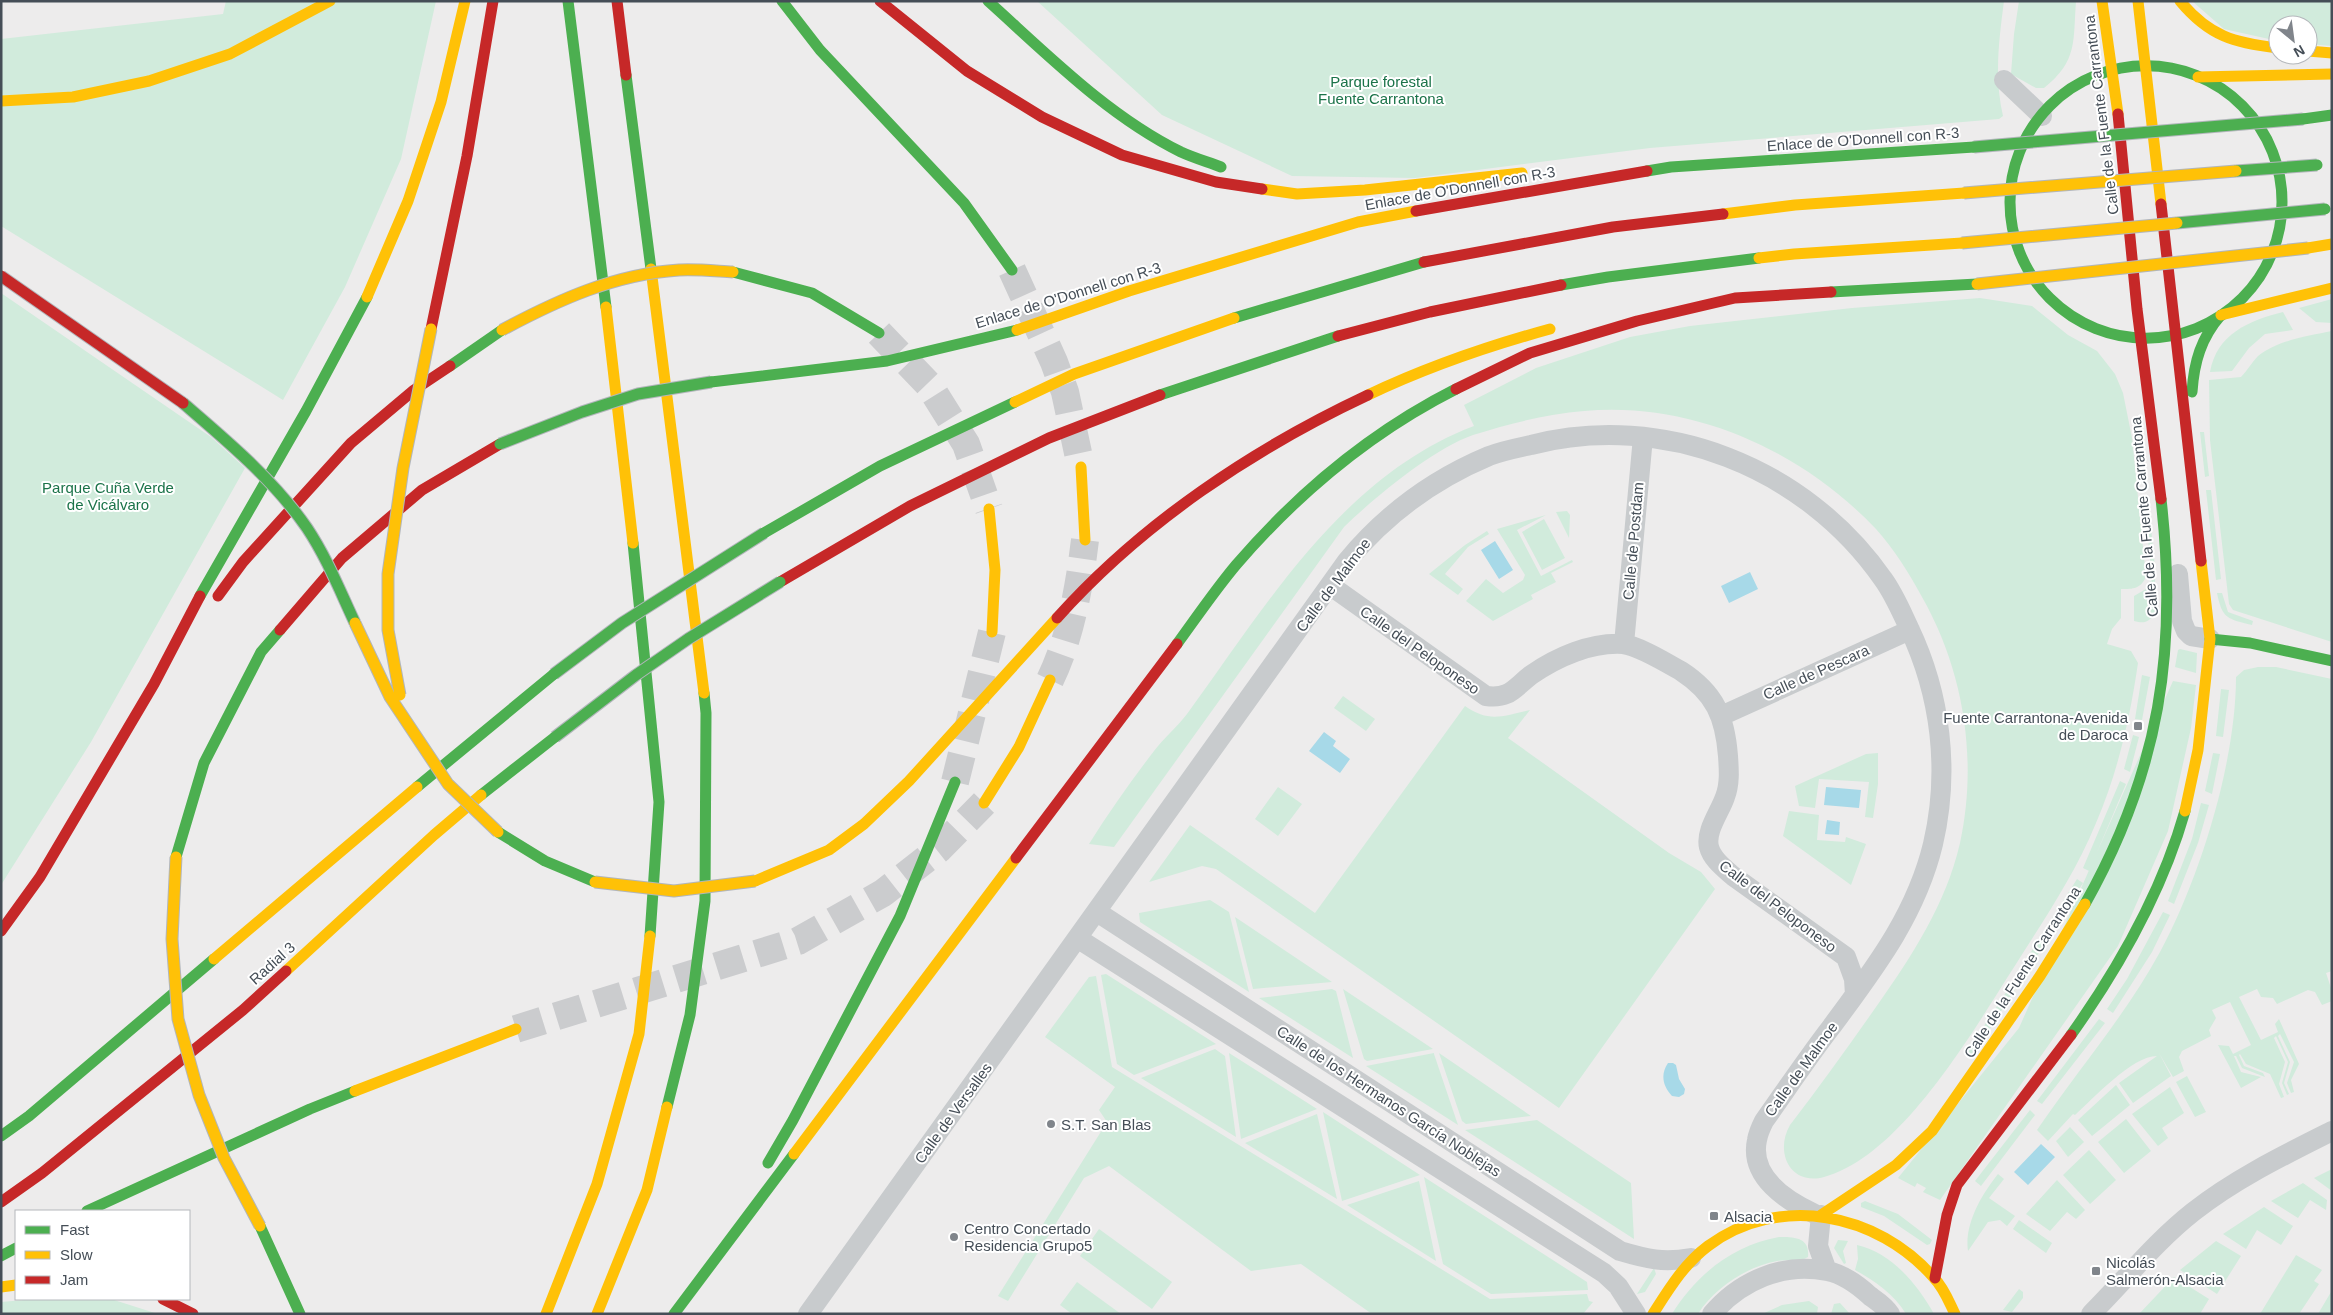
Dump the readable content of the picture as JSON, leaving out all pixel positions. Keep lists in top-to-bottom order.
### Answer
{
  "streets": {
    "main road": ["Calle de la Fuente Carrantona", "Enlace de O'Donnell con R-3", "Radial 3"],
    "street": [
      "Calle de Postdam",
      "Calle de Malmoe",
      "Calle del Peloponeso",
      "Calle de Pescara",
      "Calle de los Hermanos García Noblejas",
      "Calle de Versalles"
    ]
  },
  "crossings": [
    ["Calle de la Fuente Carrantona", "Calle de Malmoe"],
    ["Calle de Postdam", "Calle de Malmoe"],
    ["Calle de Postdam", "Calle del Peloponeso"],
    ["Calle de Malmoe", "Calle del Peloponeso"],
    ["Calle de Malmoe", "Calle de Pescara"],
    ["Calle de Malmoe", "Calle de los Hermanos García Noblejas"],
    ["Calle de Malmoe", "Calle de Versalles"],
    ["Calle del Peloponeso", "Calle de Pescara"],
    ["Calle de los Hermanos García Noblejas", "Calle de Versalles"]
  ],
  "parks": ["Parque forestal Fuente Carrantona", "Parque Cuña Verde de Vicálvaro"],
  "places": {
    "transit": ["Fuente Carrantona-Avenida de Daroca", "Alsacia", "Nicolás Salmerón-Alsacia"],
    "other": ["S.T. San Blas", "Centro Concertado Residencia Grupo5"]
  },
  "legend": ["Fast", "Slow", "Jam"],
  "north": "bottom right"
}
